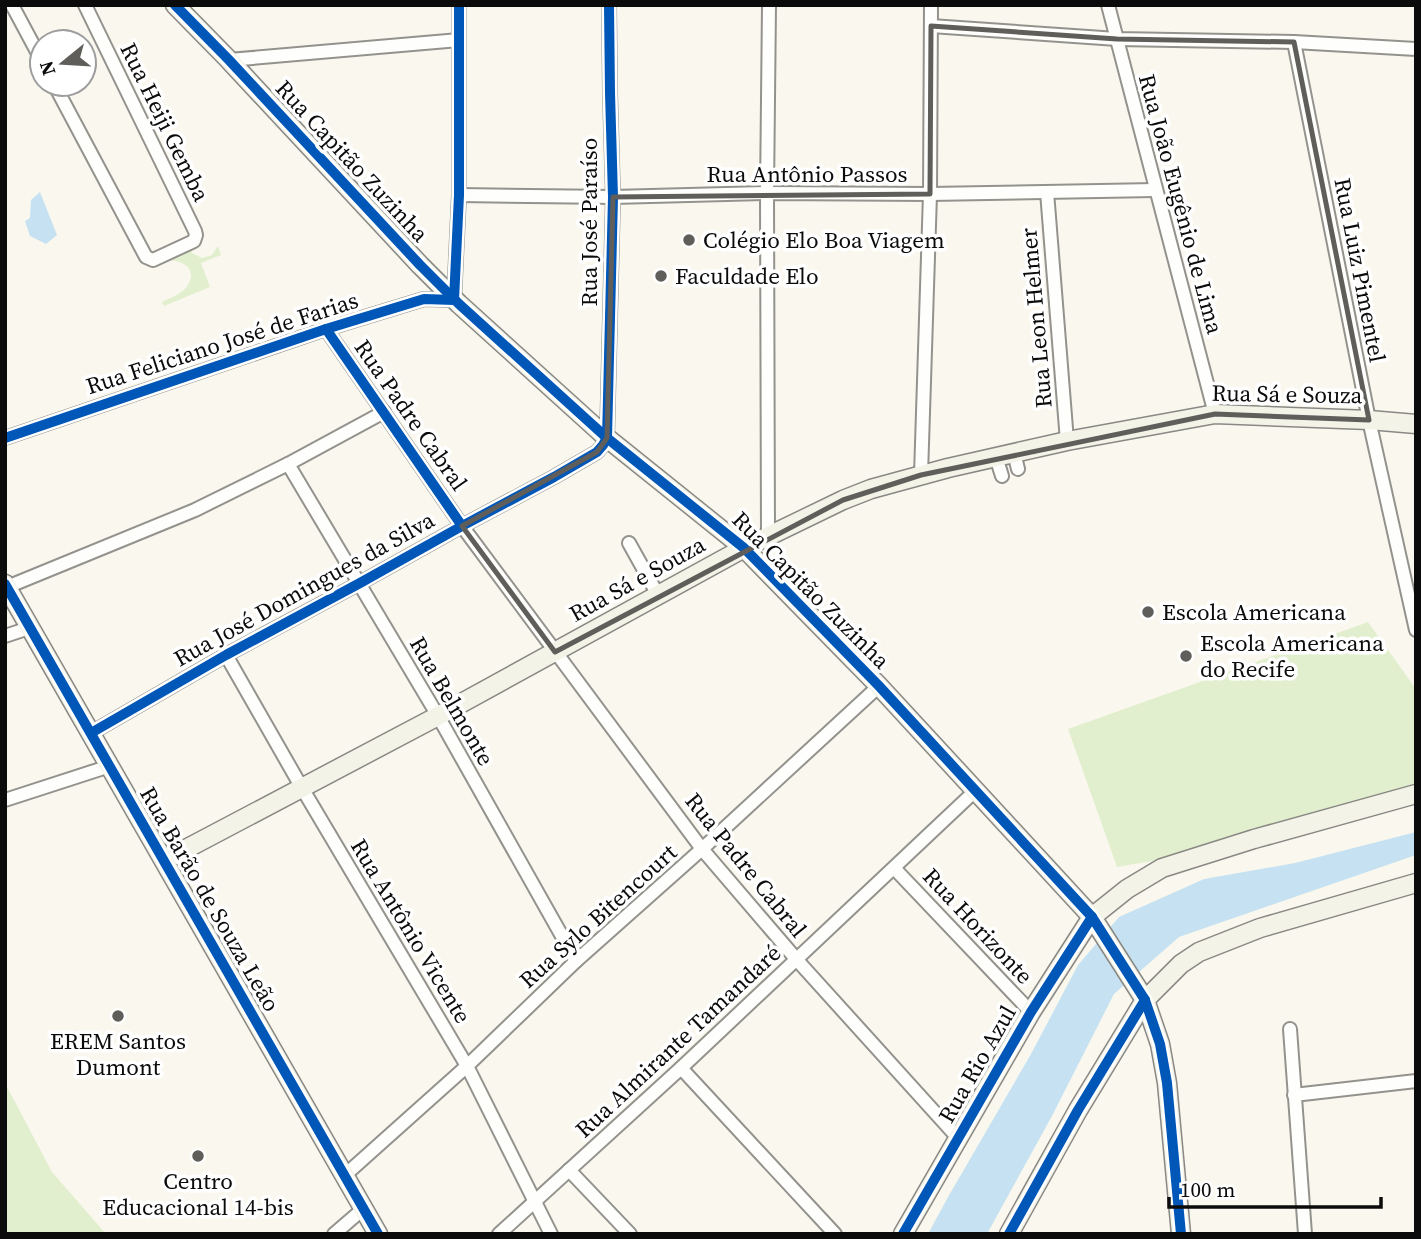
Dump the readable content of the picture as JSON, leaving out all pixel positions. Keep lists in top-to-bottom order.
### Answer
{
  "streets": {
    "main road": [
      "Rua Capitão Zuzinha",
      "Rua Sá e Souza",
      "Rua Barão de Souza Leão",
      "Rua Rio Azul"
    ],
    "street": [
      "Rua Heiji Gemba",
      "Rua Antônio Passos",
      "Rua João Eugênio de Lima",
      "Rua José Paraíso",
      "Rua Luiz Pimentel",
      "Rua Leon Helmer",
      "Rua Feliciano José de Farias",
      "Rua Padre Cabral",
      "Rua José Domingues da Silva",
      "Rua Belmonte",
      "Rua Sylo Bitencourt",
      "Rua Horizonte",
      "Rua Antônio Vicente",
      "Rua Almirante Tamandaré"
    ]
  },
  "crossings": [
    ["Rua Capitão Zuzinha", "Rua José Paraíso"],
    ["Rua Capitão Zuzinha", "Rua Feliciano José de Farias"],
    ["Rua Capitão Zuzinha", "Rua Sá e Souza"],
    ["Rua Capitão Zuzinha", "Rua José Domingues da Silva"],
    ["Rua Capitão Zuzinha", "Rua Sylo Bitencourt"],
    ["Rua Capitão Zuzinha", "Rua Almirante Tamandaré"],
    ["Rua Capitão Zuzinha", "Rua Rio Azul"],
    ["Rua Antônio Passos", "Rua João Eugênio de Lima"],
    ["Rua Antônio Passos", "Rua José Paraíso"],
    ["Rua Antônio Passos", "Rua Leon Helmer"],
    ["Rua João Eugênio de Lima", "Rua Sá e Souza"],
    ["Rua José Paraíso", "Rua José Domingues da Silva"],
    ["Rua Luiz Pimentel", "Rua Sá e Souza"],
    ["Rua Leon Helmer", "Rua Sá e Souza"],
    ["Rua Feliciano José de Farias", "Rua Padre Cabral"],
    ["Rua Sá e Souza", "Rua Padre Cabral"],
    ["Rua Sá e Souza", "Rua Belmonte"],
    ["Rua Sá e Souza", "Rua Barão de Souza Leão"],
    ["Rua Sá e Souza", "Rua Antônio Vicente"],
    ["Rua Padre Cabral", "Rua José Domingues da Silva"],
    ["Rua Padre Cabral", "Rua Sylo Bitencourt"],
    ["Rua Padre Cabral", "Rua Almirante Tamandaré"],
    ["Rua Padre Cabral", "Rua Rio Azul"],
    ["Rua José Domingues da Silva", "Rua Belmonte"],
    ["Rua José Domingues da Silva", "Rua Barão de Souza Leão"],
    ["Rua José Domingues da Silva", "Rua Antônio Vicente"],
    ["Rua Belmonte", "Rua Sylo Bitencourt"],
    ["Rua Barão de Souza Leão", "Rua Sylo Bitencourt"],
    ["Rua Sylo Bitencourt", "Rua Antônio Vicente"],
    ["Rua Horizonte", "Rua Almirante Tamandaré"],
    ["Rua Horizonte", "Rua Rio Azul"],
    ["Rua Antônio Vicente", "Rua Almirante Tamandaré"]
  ],
  "places": [
    "Colégio Elo Boa Viagem",
    "Faculdade Elo",
    "Escola Americana",
    "Escola Americana do Recife",
    "EREM Santos Dumont",
    "Centro Educacional 14-bis"
  ],
  "scale_bar": "100 m",
  "north": "left"
}
